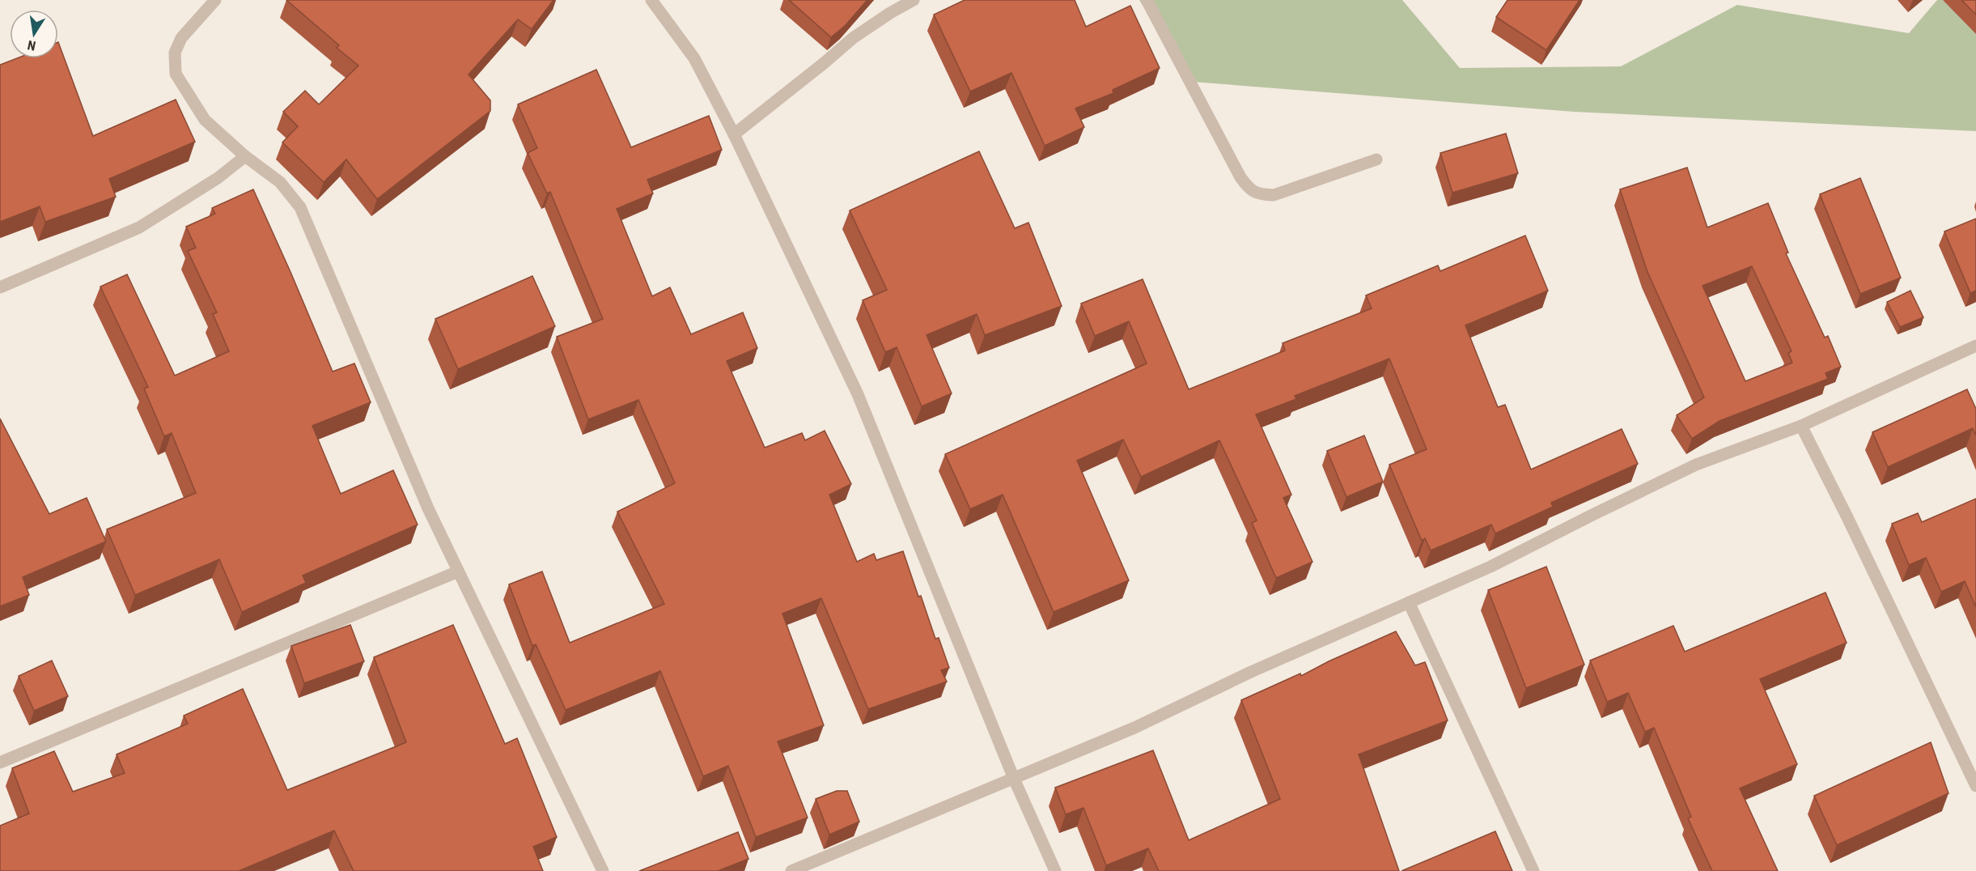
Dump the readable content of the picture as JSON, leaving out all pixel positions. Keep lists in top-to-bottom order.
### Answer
{
  "north": "bottom"
}
